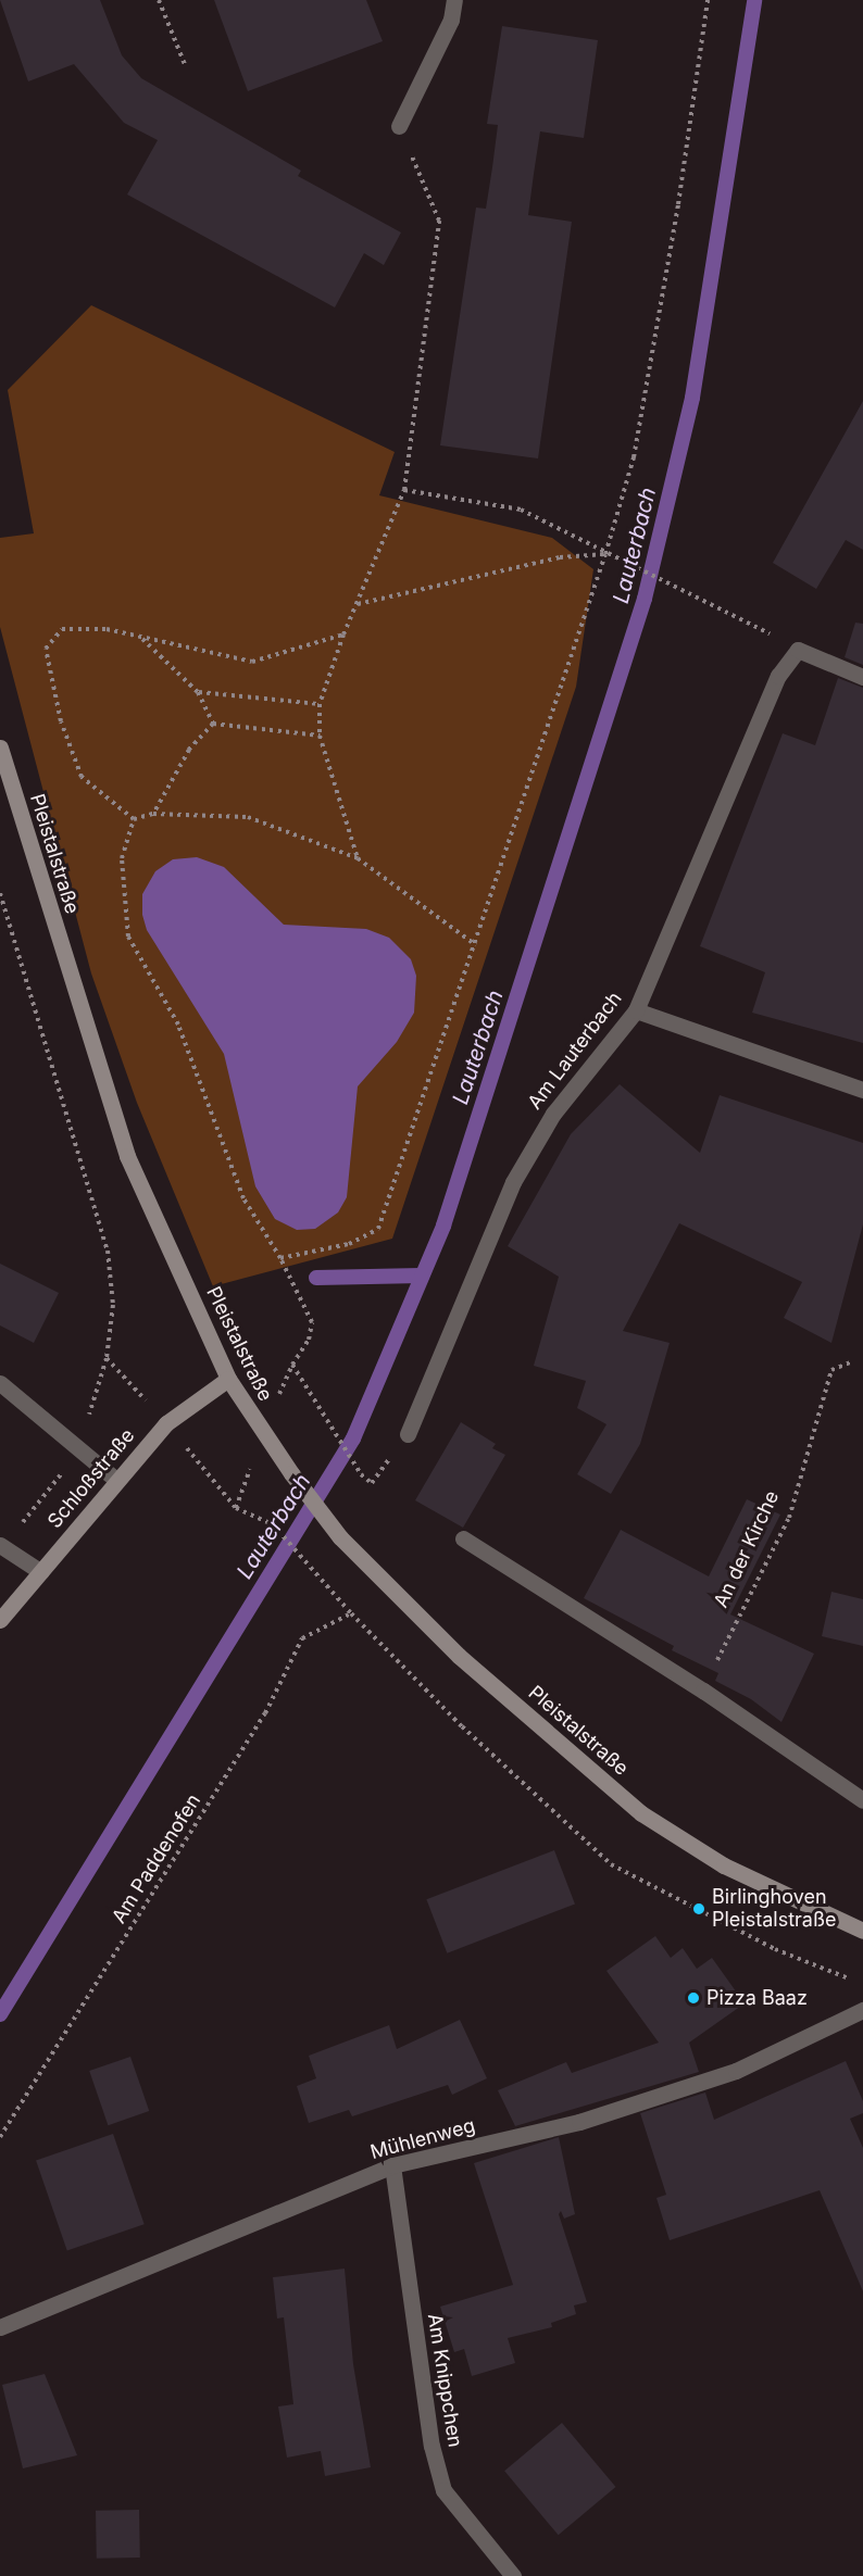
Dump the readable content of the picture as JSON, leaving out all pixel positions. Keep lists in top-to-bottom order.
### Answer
{
  "streets": {
    "main road": ["Pleistalstraße", "Schloßstraße"],
    "street": ["Am Lauterbach", "Mühlenweg", "Am Knippchen"],
    "path": ["An der Kirche", "Am Paddenofen"]
  },
  "crossings": [
    ["Pleistalstraße", "Schloßstraße"],
    ["Mühlenweg", "Am Knippchen"]
  ],
  "water": ["Lauterbach"],
  "places": ["Birlinghoven Pleistalstraße", "Pizza Baaz"]
}
